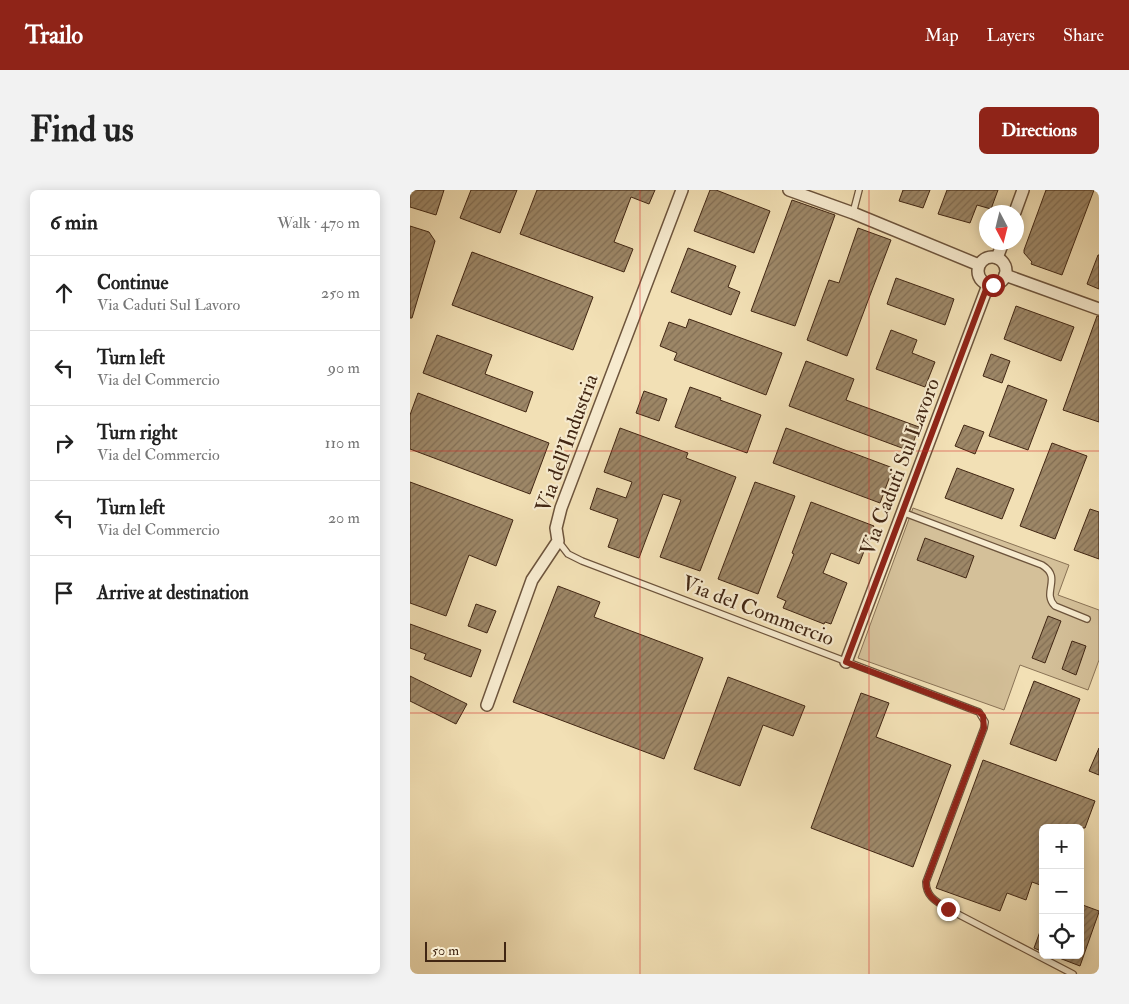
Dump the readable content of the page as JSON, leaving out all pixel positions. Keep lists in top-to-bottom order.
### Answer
{
  "streets": {
    "street": ["Via dell’Industria", "Via Caduti Sul Lavoro"],
    "lane": ["Via del Commercio"]
  },
  "crossings": [
    ["Via dell’Industria", "Via del Commercio"],
    ["Via Caduti Sul Lavoro", "Via del Commercio"]
  ],
  "scale_bar": "50 m",
  "north": "bottom",
  "page": {
    "header": "Trailo",
    "nav": ["Map", "Layers", "Share"],
    "buttons": "Directions",
    "title": "Find us",
    "heading": ["6 min", "Walk · 470 m"],
    "list": [
      ["Continue", "Via Caduti Sul Lavoro", "250 m"],
      ["Turn left", "Via del Commercio", "90 m"],
      ["Turn right", "Via del Commercio", "110 m"],
      ["Turn left", "Via del Commercio", "20 m"],
      "Arrive at destination"
    ],
    "map_buttons": ["+", "−"],
    "scale": "50 m"
  }
}
